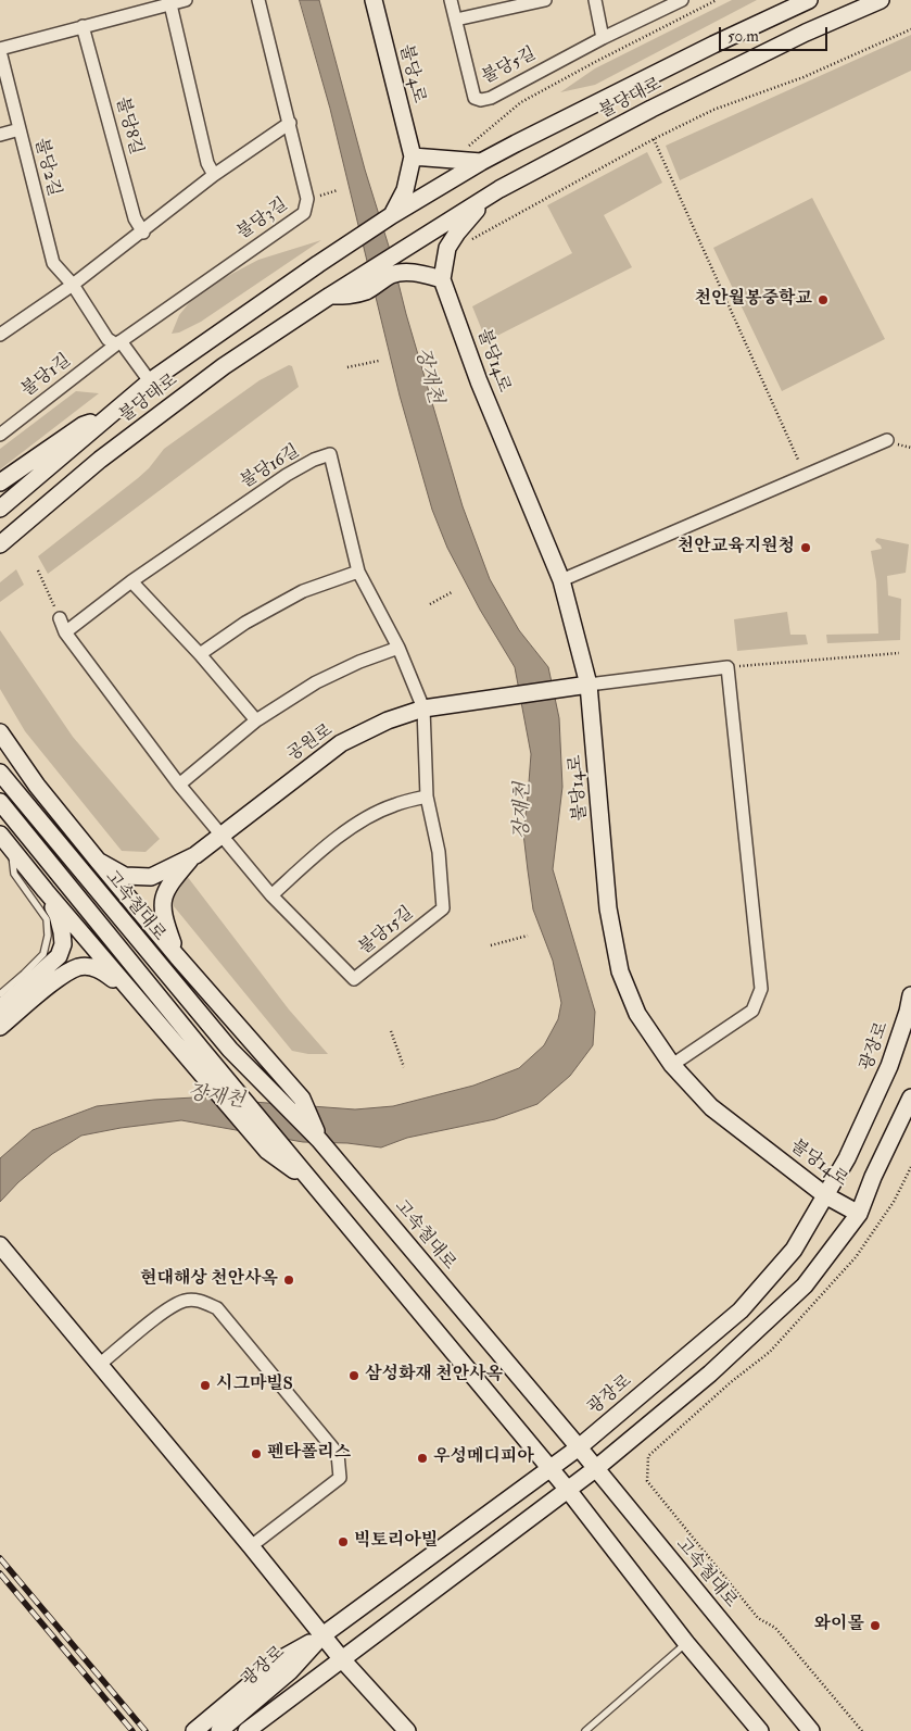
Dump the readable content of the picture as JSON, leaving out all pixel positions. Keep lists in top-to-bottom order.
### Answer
{
  "streets": {
    "main road": [
      "불당4로",
      "불당대로",
      "불당14로",
      "공원로",
      "고속철대로",
      "광장로"
    ],
    "street": [
      "불당5길",
      "불당8길",
      "불당2길",
      "불당3길",
      "불당1길",
      "불당16길",
      "불당15길"
    ]
  },
  "crossings": [
    ["불당대로", "불당2길"],
    ["불당2길", "불당3길"],
    ["불당2길", "불당1길"],
    ["불당3길", "불당1길"],
    ["불당14로", "공원로"],
    ["불당14로", "광장로"],
    ["불당16길", "공원로"],
    ["불당16길", "불당15길"],
    ["공원로", "불당15길"],
    ["고속철대로", "광장로"]
  ],
  "water": ["장재천"],
  "places": [
    "천안월봉중학교",
    "천안교육지원청",
    "현대해상 천안사옥",
    "삼성화재 천안사옥",
    "시그마빌S",
    "펜타폴리스",
    "우성메디피아",
    "빅토리아빌",
    "와이몰"
  ],
  "scale_bar": "50 m"
}
